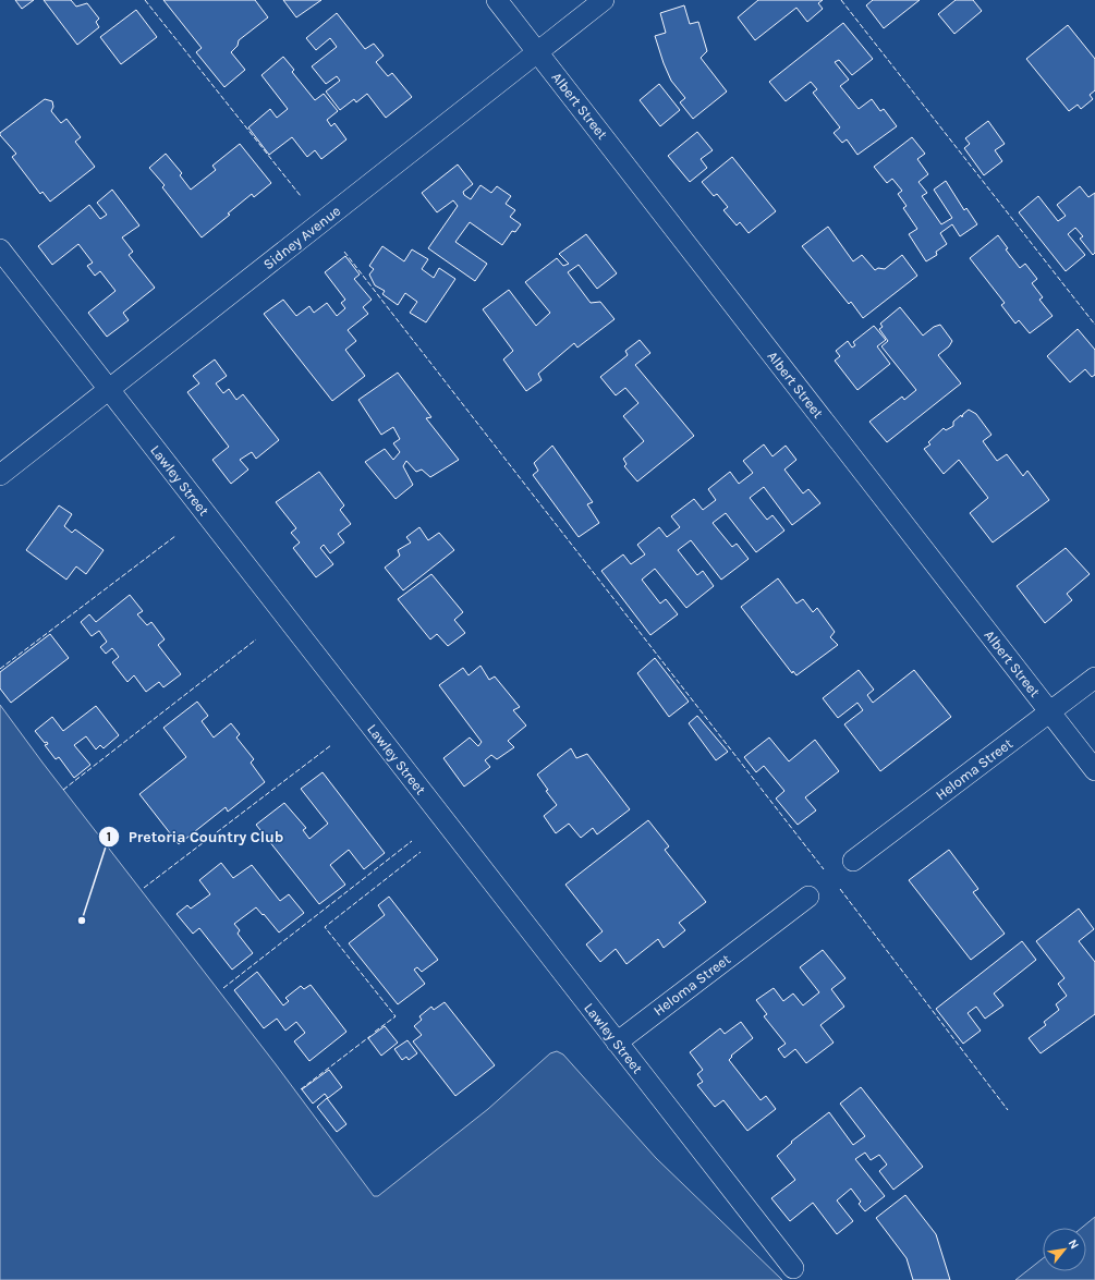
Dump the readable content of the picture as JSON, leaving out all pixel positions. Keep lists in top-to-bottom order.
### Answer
{
  "streets": {
    "street": [
      "Albert Street",
      "Sidney Avenue",
      "Lawley Street",
      "Heloma Street"
    ]
  },
  "crossings": [
    ["Albert Street", "Sidney Avenue"],
    ["Albert Street", "Heloma Street"],
    ["Sidney Avenue", "Lawley Street"],
    ["Lawley Street", "Heloma Street"]
  ],
  "places": ["Pretoria Country Club"],
  "north": "top right"
}
